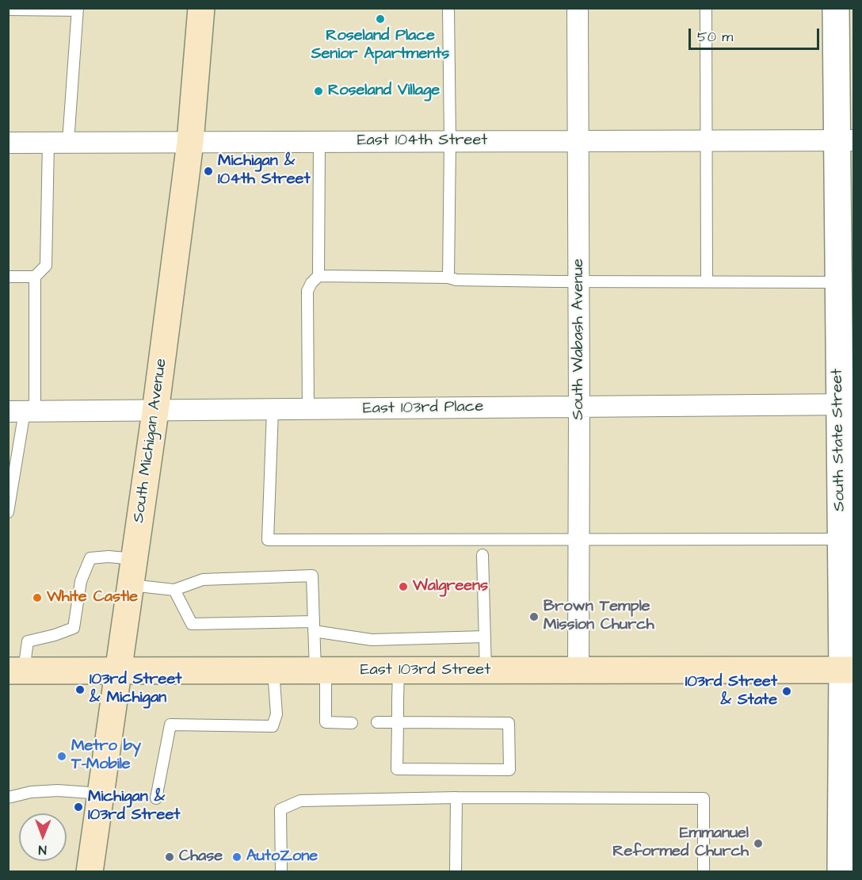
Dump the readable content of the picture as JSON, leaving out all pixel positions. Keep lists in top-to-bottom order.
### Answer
{
  "streets": {
    "main road": ["South Michigan Avenue", "East 103rd Street"],
    "street": [
      "East 104th Street",
      "South Wabash Avenue",
      "East 103rd Place",
      "South State Street"
    ]
  },
  "crossings": [
    ["East 104th Street", "South Wabash Avenue"],
    ["East 104th Street", "South State Street"],
    ["East 104th Street", "South Michigan Avenue"],
    ["South Wabash Avenue", "East 103rd Place"],
    ["South Wabash Avenue", "East 103rd Street"],
    ["East 103rd Place", "South State Street"],
    ["East 103rd Place", "South Michigan Avenue"],
    ["South State Street", "East 103rd Street"],
    ["South Michigan Avenue", "East 103rd Street"]
  ],
  "places": [
    "Roseland Place Senior Apartments",
    "Roseland Village",
    "Michigan & 104th Street",
    "Walgreens",
    "White Castle",
    "Brown Temple Mission Church",
    "103rd Street & Michigan",
    "103rd Street & State",
    "Metro by T-Mobile",
    "Michigan & 103rd Street",
    "Emmanuel Reformed Church",
    "Chase",
    "AutoZone"
  ],
  "scale_bar": "50 m",
  "north": "bottom"
}
